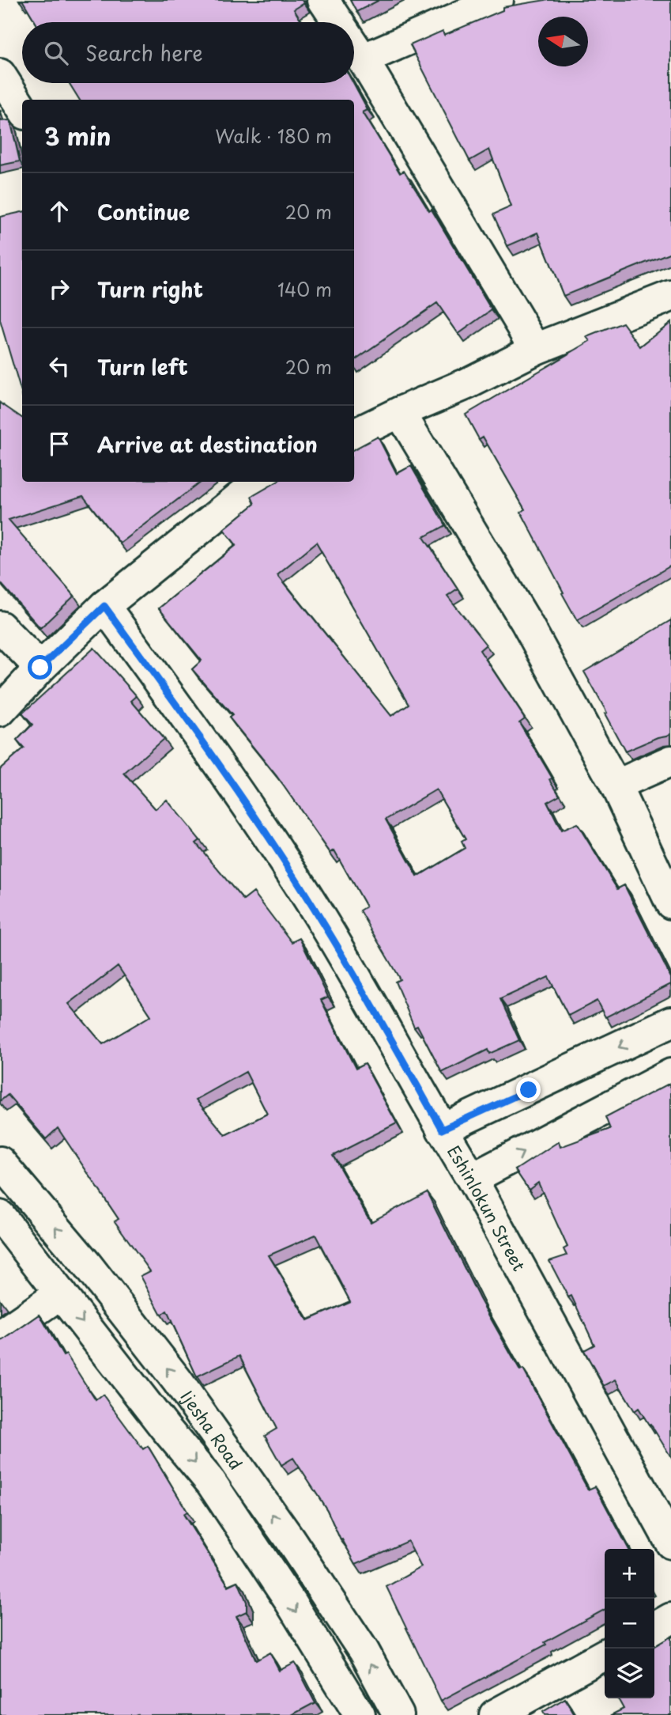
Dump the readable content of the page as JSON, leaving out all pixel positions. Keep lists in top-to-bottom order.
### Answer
{
  "streets": {
    "street": ["Eshinlokun Street", "Ijesha Road"]
  },
  "north": "left",
  "page": {
    "search": "Search here",
    "heading": ["3 min", "Walk · 180 m"],
    "list": [
      ["Continue", "20 m"],
      ["Turn right", "140 m"],
      ["Turn left", "20 m"],
      "Arrive at destination"
    ],
    "map_buttons": ["+", "−"]
  }
}
